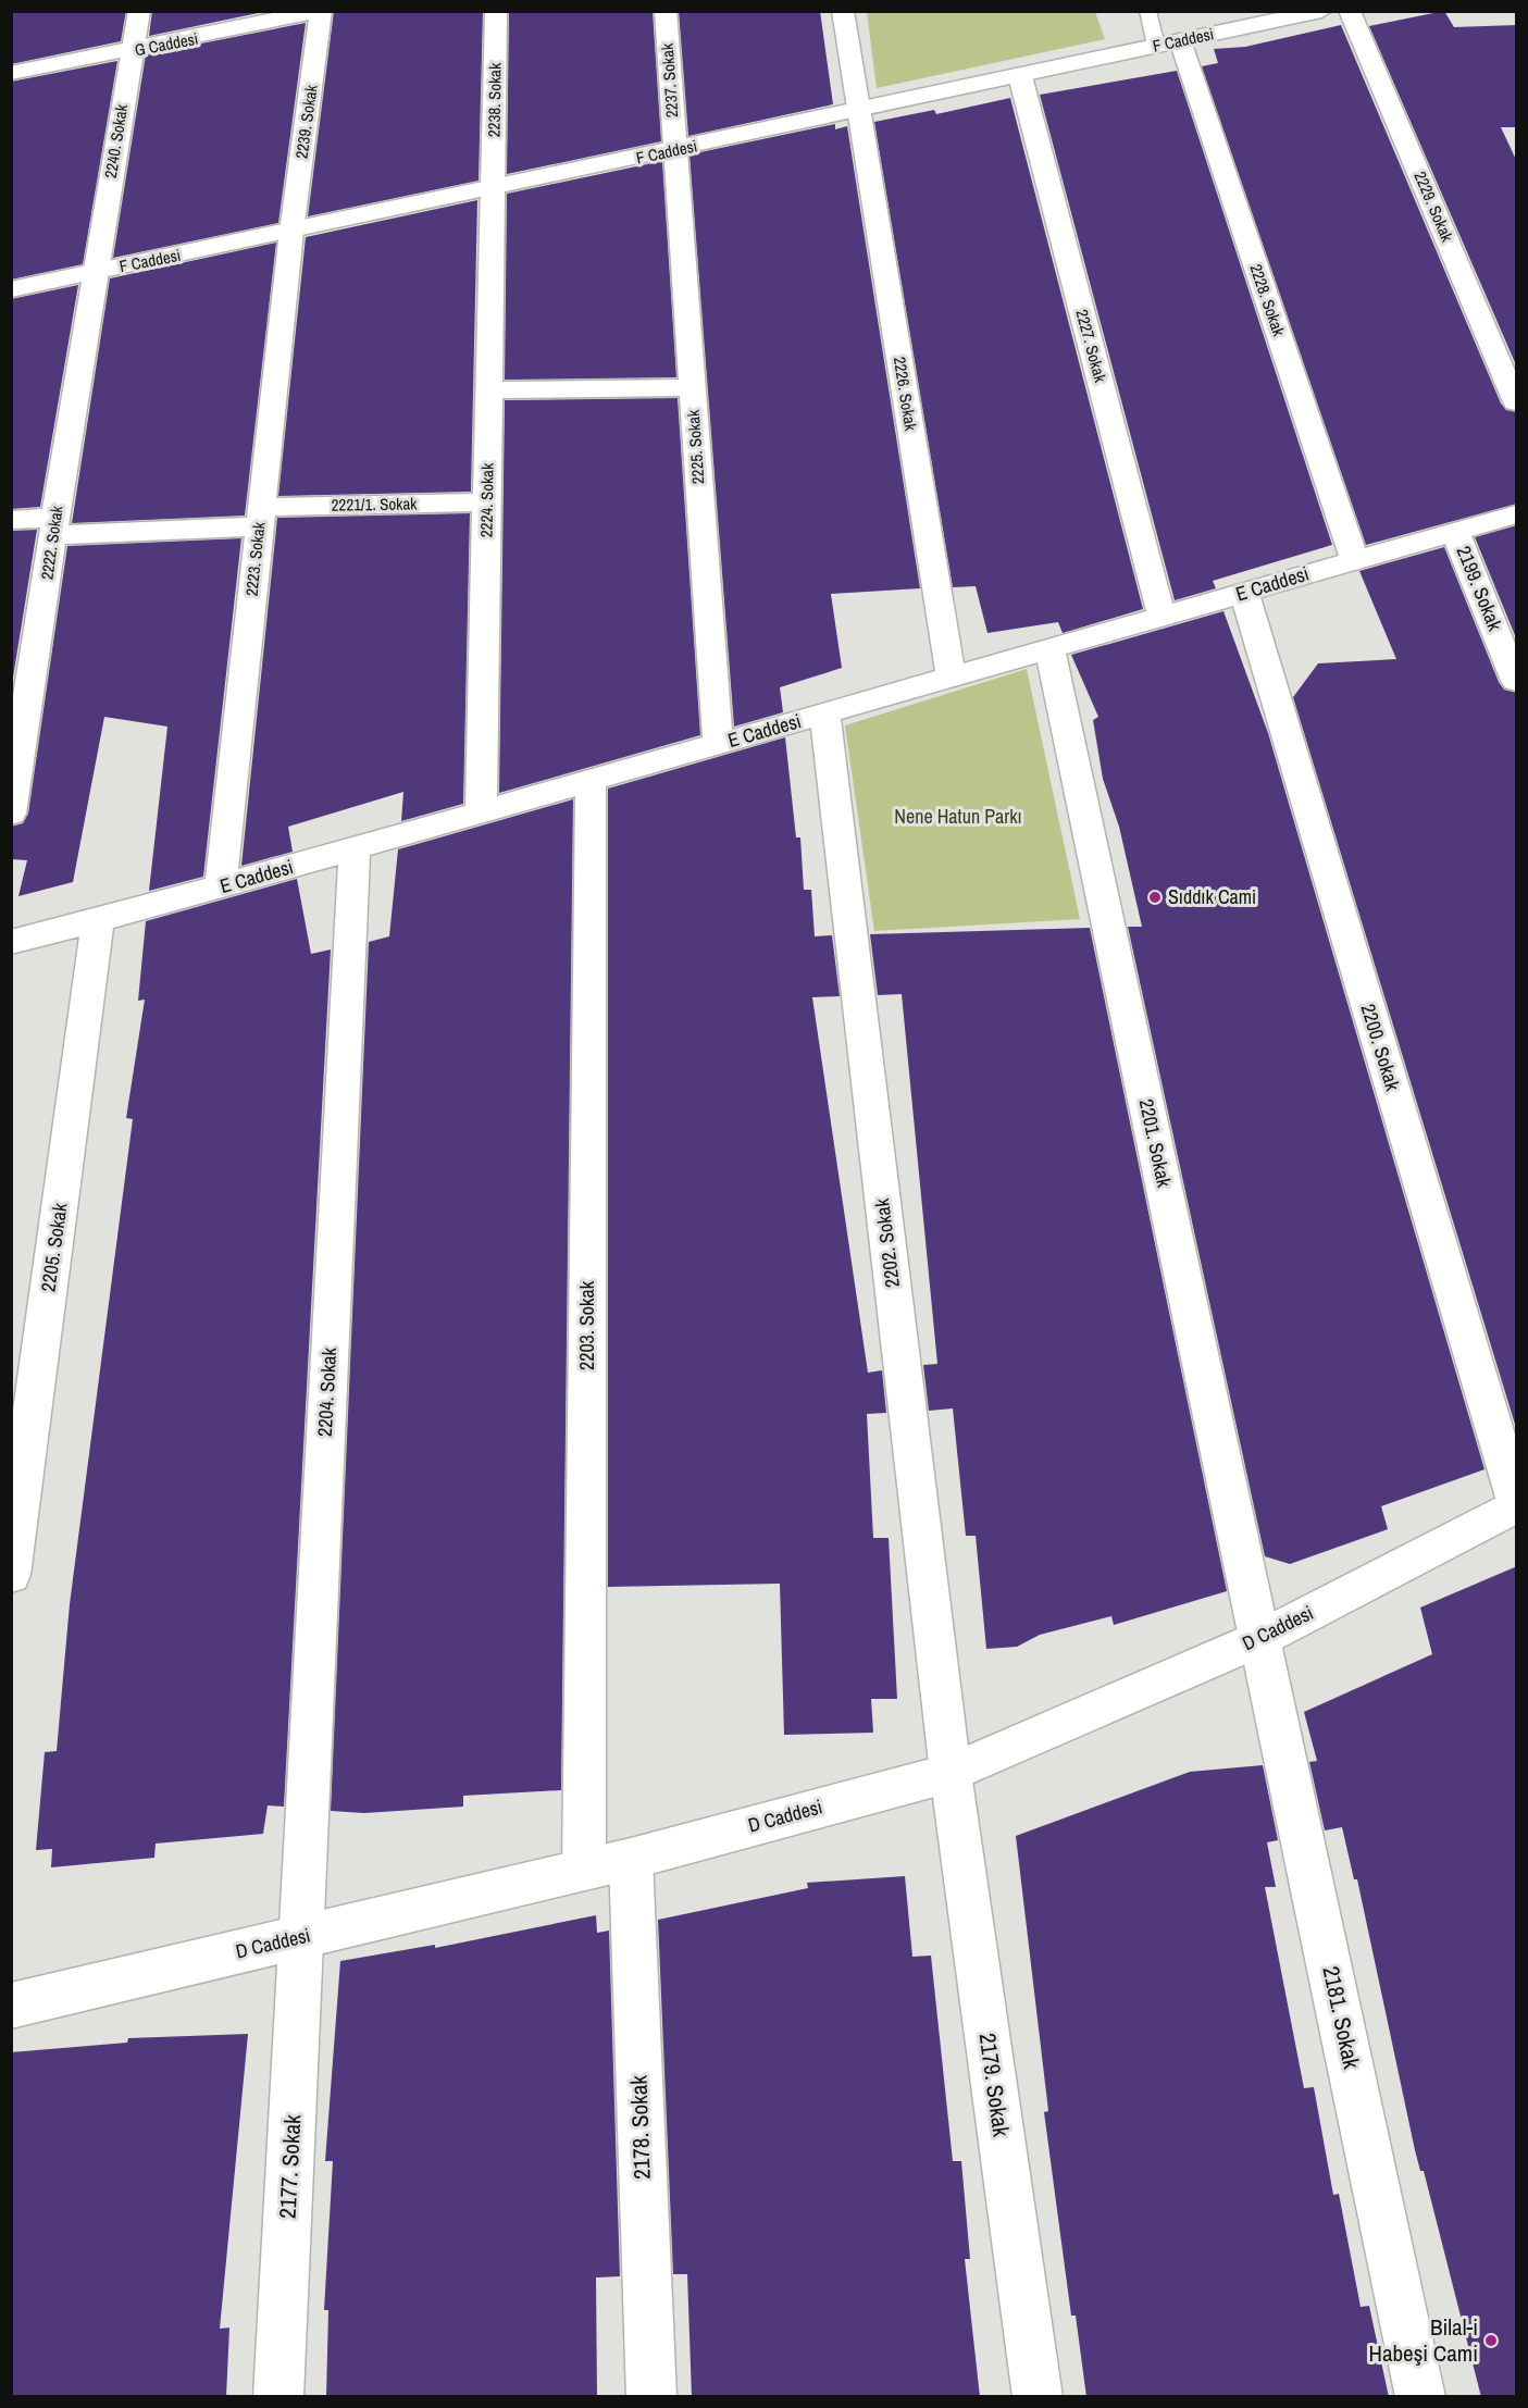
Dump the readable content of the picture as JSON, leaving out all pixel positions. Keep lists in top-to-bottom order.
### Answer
{
  "streets": {
    "street": [
      "F Caddesi",
      "G Caddesi",
      "2237. Sokak",
      "2238. Sokak",
      "2239. Sokak",
      "2240. Sokak",
      "2229. Sokak",
      "2228. Sokak",
      "2227. Sokak",
      "2226. Sokak",
      "2225. Sokak",
      "2224. Sokak",
      "2221/1. Sokak",
      "2222. Sokak",
      "2223. Sokak",
      "E Caddesi",
      "2199. Sokak",
      "2200. Sokak",
      "2201. Sokak",
      "2202. Sokak",
      "2205. Sokak",
      "2203. Sokak",
      "2204. Sokak",
      "D Caddesi",
      "2181. Sokak",
      "2179. Sokak",
      "2178. Sokak",
      "2177. Sokak"
    ]
  },
  "crossings": [
    ["F Caddesi", "2237. Sokak"],
    ["F Caddesi", "2238. Sokak"],
    ["F Caddesi", "2239. Sokak"],
    ["F Caddesi", "2240. Sokak"],
    ["F Caddesi", "2228. Sokak"],
    ["F Caddesi", "2227. Sokak"],
    ["F Caddesi", "2226. Sokak"],
    ["F Caddesi", "2225. Sokak"],
    ["F Caddesi", "2224. Sokak"],
    ["F Caddesi", "2222. Sokak"],
    ["F Caddesi", "2223. Sokak"],
    ["G Caddesi", "2239. Sokak"],
    ["G Caddesi", "2240. Sokak"],
    ["2237. Sokak", "2225. Sokak"],
    ["2238. Sokak", "2224. Sokak"],
    ["2239. Sokak", "2223. Sokak"],
    ["2240. Sokak", "2222. Sokak"],
    ["2228. Sokak", "E Caddesi"],
    ["2227. Sokak", "E Caddesi"],
    ["2226. Sokak", "E Caddesi"],
    ["2225. Sokak", "E Caddesi"],
    ["2224. Sokak", "2221/1. Sokak"],
    ["2224. Sokak", "E Caddesi"],
    ["2221/1. Sokak", "2222. Sokak"],
    ["2221/1. Sokak", "2223. Sokak"],
    ["2223. Sokak", "E Caddesi"],
    ["E Caddesi", "2199. Sokak"],
    ["E Caddesi", "2200. Sokak"],
    ["E Caddesi", "2201. Sokak"],
    ["E Caddesi", "2202. Sokak"],
    ["E Caddesi", "2205. Sokak"],
    ["E Caddesi", "2203. Sokak"],
    ["E Caddesi", "2204. Sokak"],
    ["2200. Sokak", "D Caddesi"],
    ["2201. Sokak", "D Caddesi"],
    ["2201. Sokak", "2181. Sokak"],
    ["2202. Sokak", "D Caddesi"],
    ["2202. Sokak", "2179. Sokak"],
    ["2203. Sokak", "D Caddesi"],
    ["2204. Sokak", "D Caddesi"],
    ["2204. Sokak", "2177. Sokak"],
    ["D Caddesi", "2181. Sokak"],
    ["D Caddesi", "2179. Sokak"],
    ["D Caddesi", "2178. Sokak"],
    ["D Caddesi", "2177. Sokak"]
  ],
  "parks": ["Nene Hatun Parkı"],
  "places": ["Sıddık Cami", "Bilal-i Habeşi Cami"]
}
